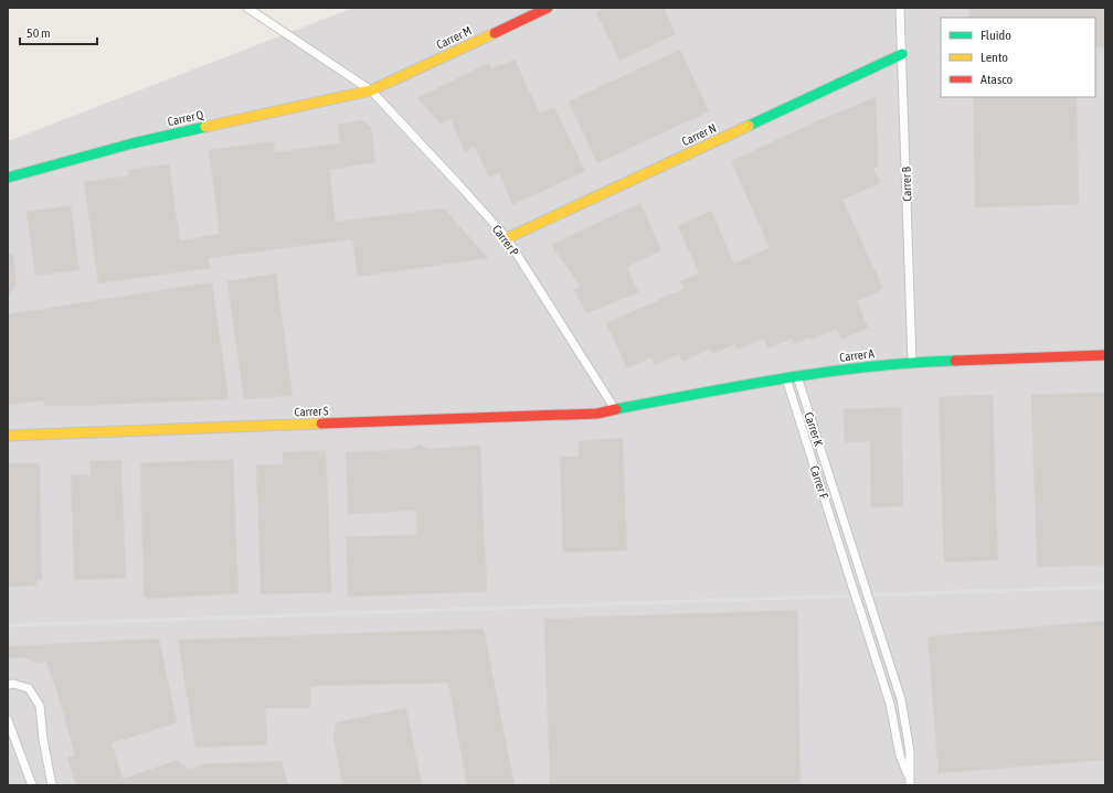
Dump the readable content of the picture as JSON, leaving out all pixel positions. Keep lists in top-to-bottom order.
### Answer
{
  "streets": {
    "street": [
      "Carrer M",
      "Carrer Q",
      "Carrer N",
      "Carrer B",
      "Carrer P",
      "Carrer A",
      "Carrer S",
      "Carrer K",
      "Carrer F"
    ]
  },
  "crossings": [
    ["Carrer M", "Carrer Q"],
    ["Carrer M", "Carrer P"],
    ["Carrer Q", "Carrer P"],
    ["Carrer N", "Carrer B"],
    ["Carrer N", "Carrer P"],
    ["Carrer B", "Carrer A"],
    ["Carrer P", "Carrer A"],
    ["Carrer P", "Carrer S"],
    ["Carrer A", "Carrer S"],
    ["Carrer A", "Carrer K"],
    ["Carrer A", "Carrer F"],
    ["Carrer K", "Carrer F"]
  ],
  "legend": ["Fluido", "Lento", "Atasco"],
  "scale_bar": "50 m"
}
